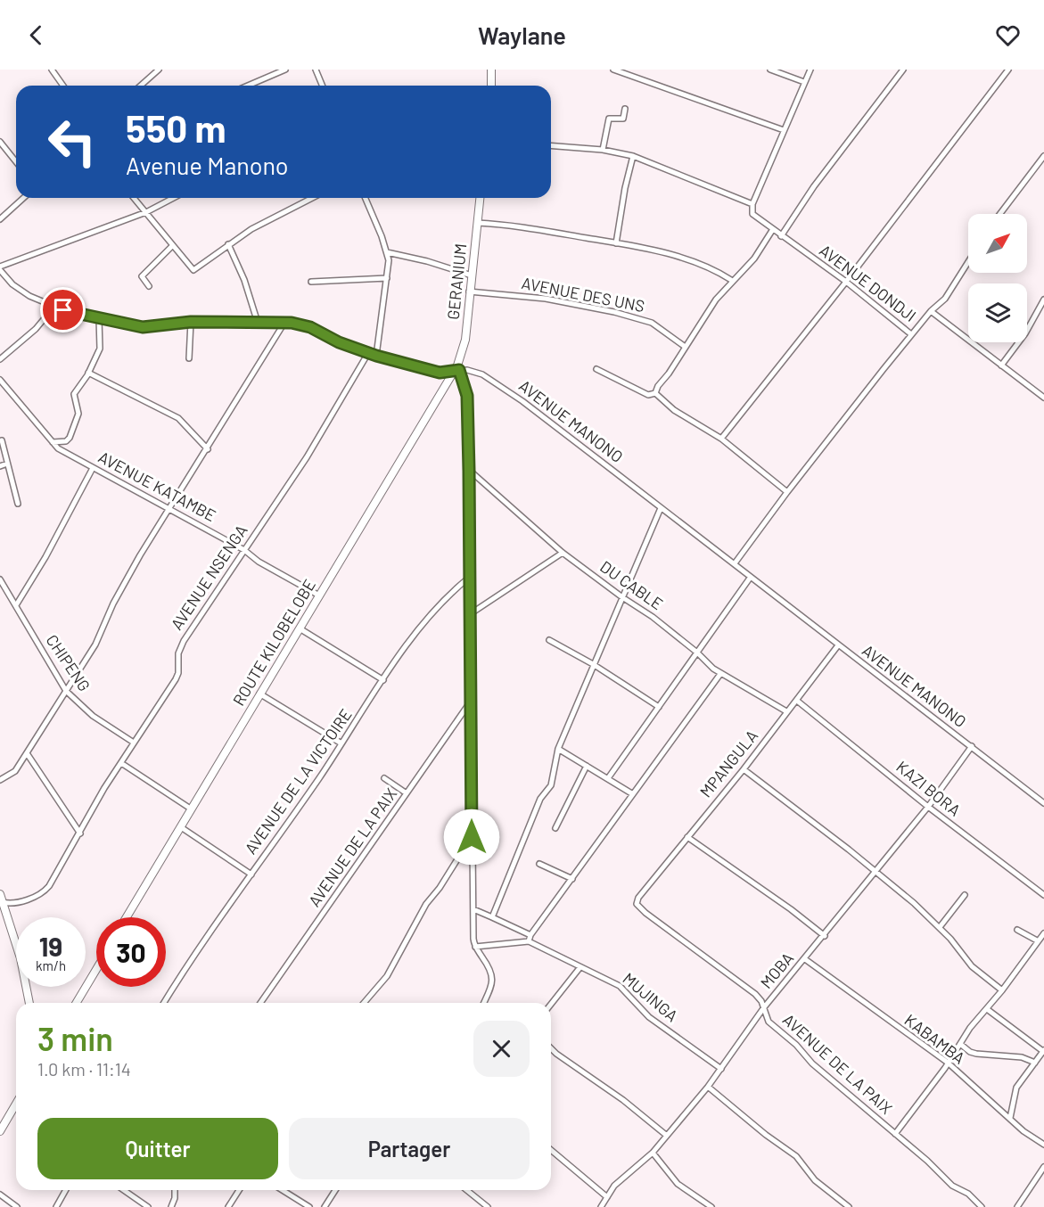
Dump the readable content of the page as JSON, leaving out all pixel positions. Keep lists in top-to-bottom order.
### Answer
{
  "streets": {
    "street": [
      "GERANIUM",
      "AVENUE DONDJI",
      "AVENUE DES UNS",
      "AVENUE MANONO",
      "AVENUE KATAMBE",
      "AVENUE NSENGA",
      "DU CABLE",
      "ROUTE KILOBELOBE",
      "CHIPENG",
      "MPANGULA",
      "AVENUE DE LA VICTOIRE",
      "KAZI BORA",
      "AVENUE DE LA PAIX",
      "MOBA",
      "MUJINGA",
      "KABAMBA"
    ]
  },
  "crossings": [
    ["GERANIUM", "AVENUE DES UNS"],
    ["GERANIUM", "AVENUE MANONO"],
    ["GERANIUM", "ROUTE KILOBELOBE"],
    ["AVENUE MANONO", "AVENUE NSENGA"],
    ["AVENUE MANONO", "ROUTE KILOBELOBE"],
    ["AVENUE MANONO", "MPANGULA"],
    ["AVENUE MANONO", "MOBA"],
    ["AVENUE KATAMBE", "AVENUE NSENGA"],
    ["AVENUE KATAMBE", "ROUTE KILOBELOBE"],
    ["AVENUE NSENGA", "CHIPENG"],
    ["DU CABLE", "MPANGULA"],
    ["MPANGULA", "KAZI BORA"],
    ["MPANGULA", "AVENUE DE LA PAIX"],
    ["KAZI BORA", "MOBA"],
    ["AVENUE DE LA PAIX", "MOBA"],
    ["MOBA", "MUJINGA"],
    ["MOBA", "KABAMBA"]
  ],
  "north": "top right",
  "page": {
    "header": "Waylane",
    "turn": ["550 m", "Avenue Manono"],
    "speed": "19 km/h",
    "limit": "30",
    "heading": ["3 min", "1.0 km · 11:14"],
    "buttons": ["Quitter", "Partager"]
  }
}
